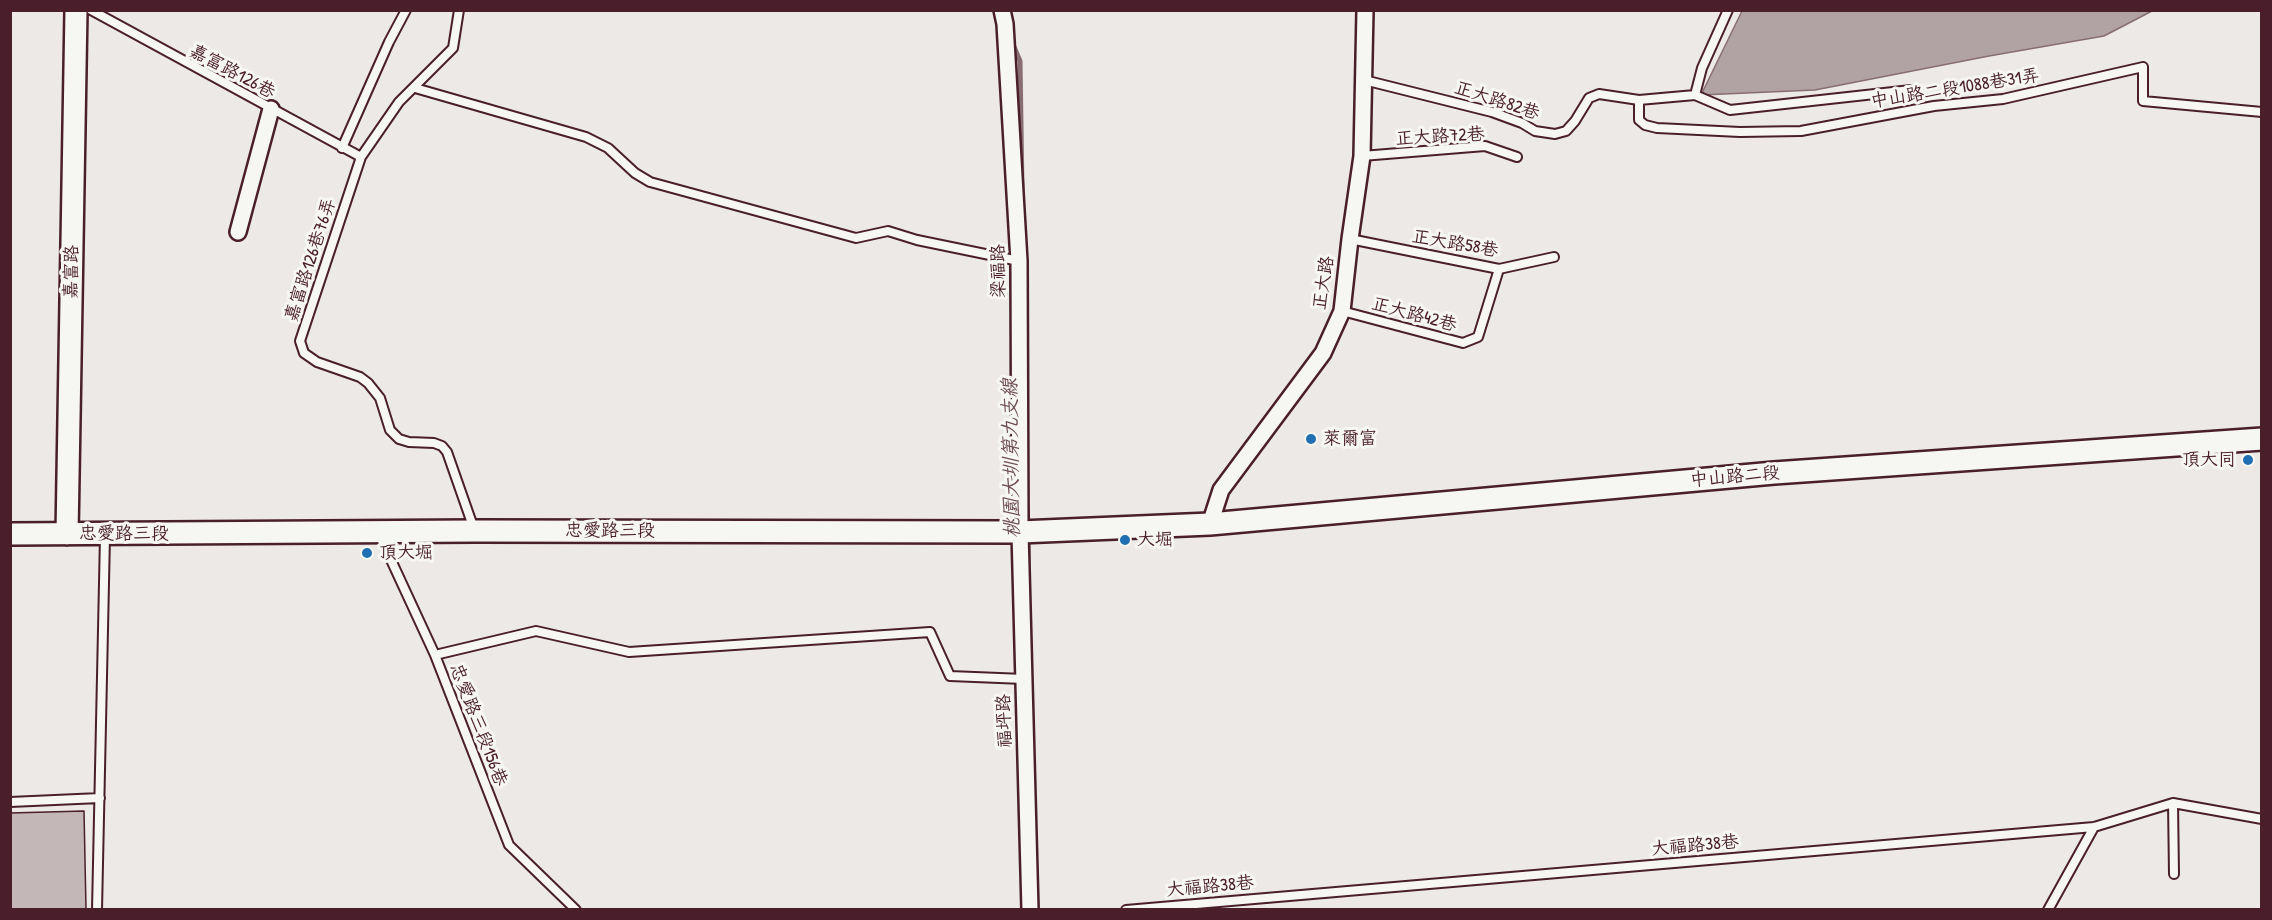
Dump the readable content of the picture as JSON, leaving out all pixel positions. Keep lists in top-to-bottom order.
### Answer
{
  "streets": {
    "main road": ["嘉富路", "中山路二段", "忠愛路三段"],
    "street": ["梁福路", "正大路", "福坪路"],
    "lane": [
      "嘉富路126巷",
      "中山路二段1088巷31弄",
      "正大路82巷",
      "正大路72巷",
      "正大路58巷",
      "嘉富路126巷76弄",
      "正大路42巷",
      "忠愛路三段156巷",
      "大福路38巷"
    ]
  },
  "crossings": [
    ["嘉富路126巷", "嘉富路126巷76弄"],
    ["中山路二段1088巷31弄", "正大路82巷"],
    ["正大路82巷", "正大路"],
    ["正大路72巷", "正大路"],
    ["正大路58巷", "正大路"],
    ["正大路58巷", "正大路42巷"],
    ["嘉富路126巷76弄", "忠愛路三段"],
    ["梁福路", "忠愛路三段"],
    ["梁福路", "福坪路"],
    ["嘉富路", "忠愛路三段"],
    ["正大路", "正大路42巷"],
    ["正大路", "中山路二段"],
    ["正大路", "忠愛路三段"],
    ["中山路二段", "忠愛路三段"],
    ["忠愛路三段", "福坪路"],
    ["忠愛路三段", "忠愛路三段156巷"]
  ],
  "water": ["桃園大圳第九支線"],
  "places": [
    "萊爾富",
    "頂大同",
    "大堀",
    "頂大堀"
  ]
}
